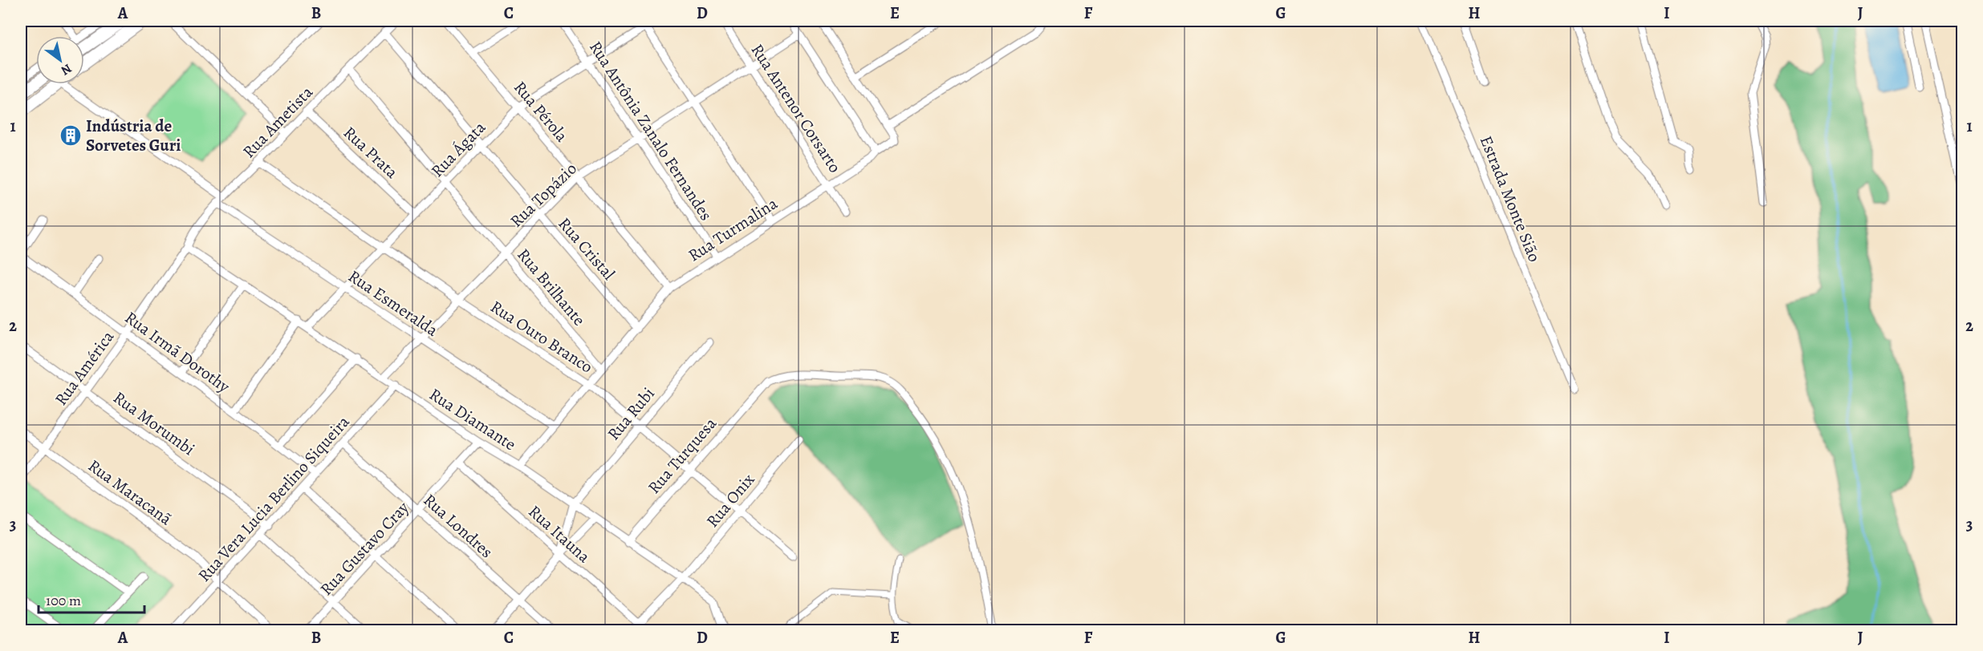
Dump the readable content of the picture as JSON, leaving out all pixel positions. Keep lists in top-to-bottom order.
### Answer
{
  "streets": {
    "street": [
      "Rua Antenor Corsarto",
      "Rua Pérola",
      "Rua Ametista",
      "Rua Antônia Zanalo Fernandes",
      "Rua Ágata",
      "Rua Prata",
      "Rua Topázio",
      "Estrada Monte Sião",
      "Rua Turmalina",
      "Rua Cristal",
      "Rua Brilhante",
      "Rua Esmeralda",
      "Rua Ouro Branco",
      "Rua Irmã Dorothy",
      "Rua América",
      "Rua Rubi",
      "Rua Diamante",
      "Rua Morumbi",
      "Rua Turquesa",
      "Rua Maracanã",
      "Rua Vera Lucia Berlino Siqueira",
      "Rua Onix",
      "Rua Londres",
      "Rua Itauna",
      "Rua Gustavo Cray"
    ]
  },
  "crossings": [
    ["Rua Antenor Corsarto", "Rua Topázio"],
    ["Rua Antenor Corsarto", "Rua Turmalina"],
    ["Rua Pérola", "Rua Ágata"],
    ["Rua Pérola", "Rua Topázio"],
    ["Rua Pérola", "Rua Turmalina"],
    ["Rua Ametista", "Rua Prata"],
    ["Rua Ametista", "Rua Cristal"],
    ["Rua Ametista", "Rua Brilhante"],
    ["Rua Ametista", "Rua Esmeralda"],
    ["Rua Ametista", "Rua Ouro Branco"],
    ["Rua Ametista", "Rua América"],
    ["Rua Ametista", "Rua Diamante"],
    ["Rua Antônia Zanalo Fernandes", "Rua Ágata"],
    ["Rua Antônia Zanalo Fernandes", "Rua Topázio"],
    ["Rua Antônia Zanalo Fernandes", "Rua Turmalina"],
    ["Rua Ágata", "Rua Prata"],
    ["Rua Ágata", "Rua Cristal"],
    ["Rua Ágata", "Rua Brilhante"],
    ["Rua Ágata", "Rua Esmeralda"],
    ["Rua Ágata", "Rua Ouro Branco"],
    ["Rua Ágata", "Rua Diamante"],
    ["Rua Topázio", "Rua Cristal"],
    ["Rua Topázio", "Rua Brilhante"],
    ["Rua Topázio", "Rua Esmeralda"],
    ["Rua Topázio", "Rua Ouro Branco"],
    ["Rua Topázio", "Rua Diamante"],
    ["Rua Turmalina", "Rua Cristal"],
    ["Rua Turmalina", "Rua Brilhante"],
    ["Rua Turmalina", "Rua Esmeralda"],
    ["Rua Turmalina", "Rua Ouro Branco"],
    ["Rua Turmalina", "Rua Diamante"],
    ["Rua Ouro Branco", "Rua Rubi"],
    ["Rua Ouro Branco", "Rua Turquesa"],
    ["Rua Ouro Branco", "Rua Onix"],
    ["Rua Irmã Dorothy", "Rua América"],
    ["Rua Irmã Dorothy", "Rua Vera Lucia Berlino Siqueira"],
    ["Rua América", "Rua Diamante"],
    ["Rua América", "Rua Morumbi"],
    ["Rua América", "Rua Maracanã"],
    ["Rua Rubi", "Rua Diamante"],
    ["Rua Diamante", "Rua Turquesa"],
    ["Rua Diamante", "Rua Vera Lucia Berlino Siqueira"],
    ["Rua Diamante", "Rua Onix"],
    ["Rua Diamante", "Rua Gustavo Cray"],
    ["Rua Morumbi", "Rua Vera Lucia Berlino Siqueira"],
    ["Rua Maracanã", "Rua Vera Lucia Berlino Siqueira"],
    ["Rua Vera Lucia Berlino Siqueira", "Rua Londres"],
    ["Rua Onix", "Rua Itauna"],
    ["Rua Londres", "Rua Gustavo Cray"],
    ["Rua Itauna", "Rua Gustavo Cray"]
  ],
  "places": {
    "building": ["Indústria de Sorvetes Guri"]
  },
  "scale_bar": "100 m",
  "north": "bottom right",
  "grid": {
    "columns": [
      "A",
      "B",
      "C",
      "D",
      "E",
      "F",
      "G",
      "H",
      "I",
      "J"
    ],
    "rows": ["1", "2", "3"]
  }
}
